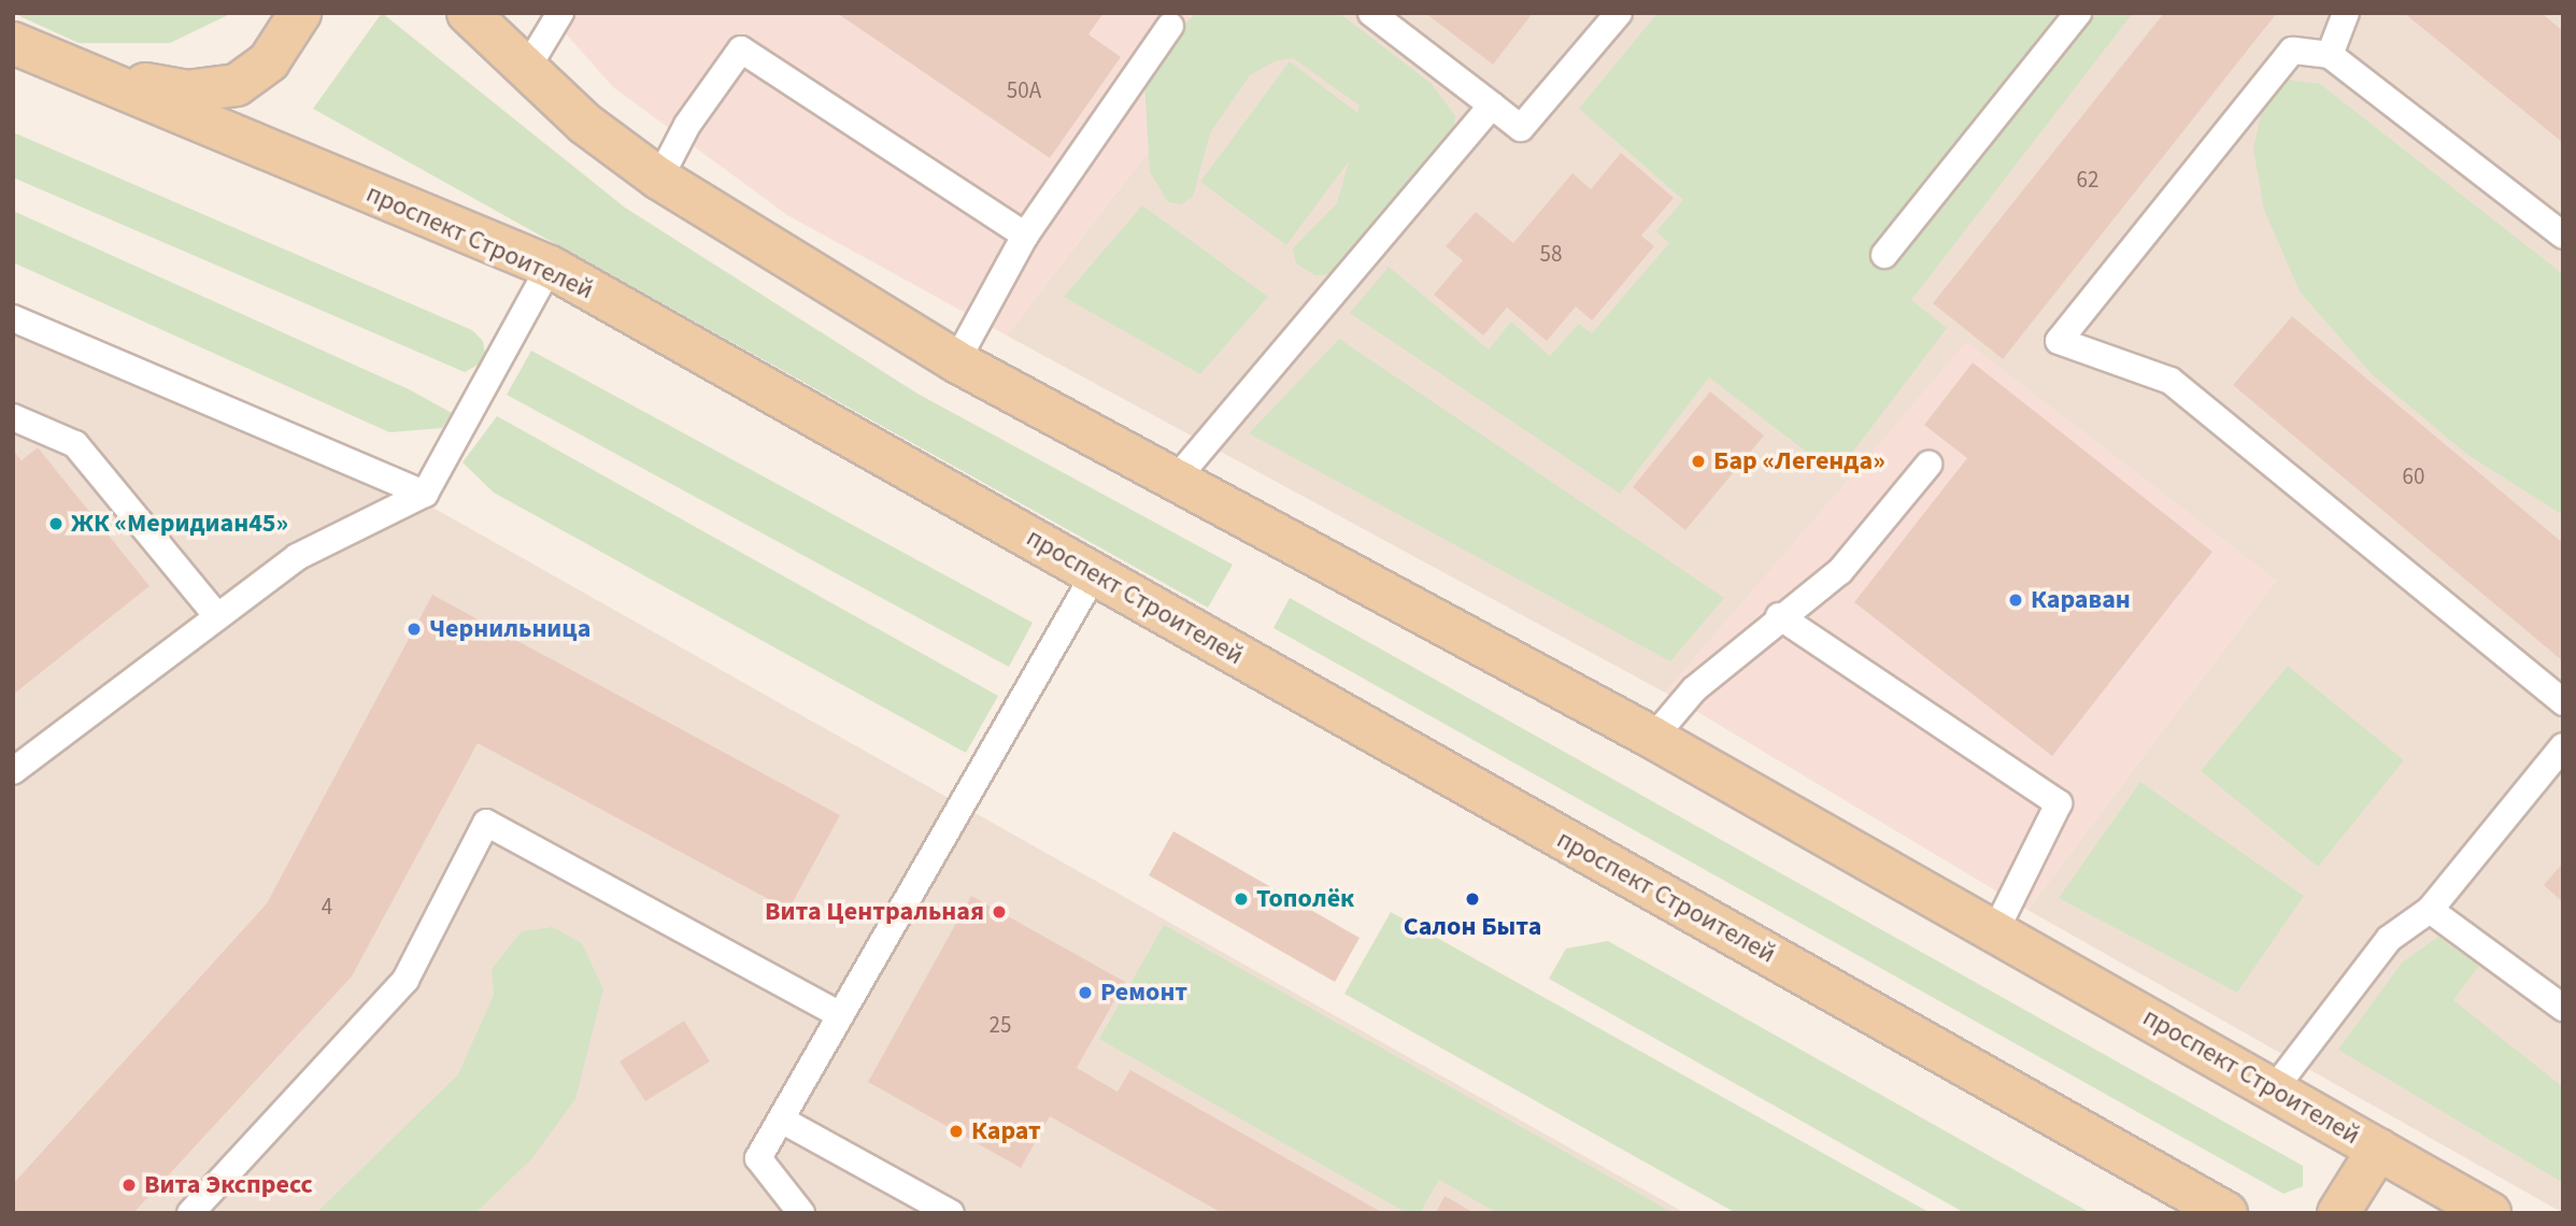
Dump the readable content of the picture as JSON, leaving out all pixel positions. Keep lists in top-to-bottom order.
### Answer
{
  "streets": {
    "main road": ["проспект Строителей"]
  },
  "places": [
    "Бар «Легенда»",
    "ЖК «Меридиан45»",
    "Караван",
    "Чернильница",
    "Тополёк",
    "Салон Быта",
    "Вита Центральная",
    "Ремонт",
    "Карат",
    "Вита Экспресс"
  ],
  "house_numbers": [
    "50А",
    "62",
    "58",
    "60",
    "4",
    "25"
  ]
}
